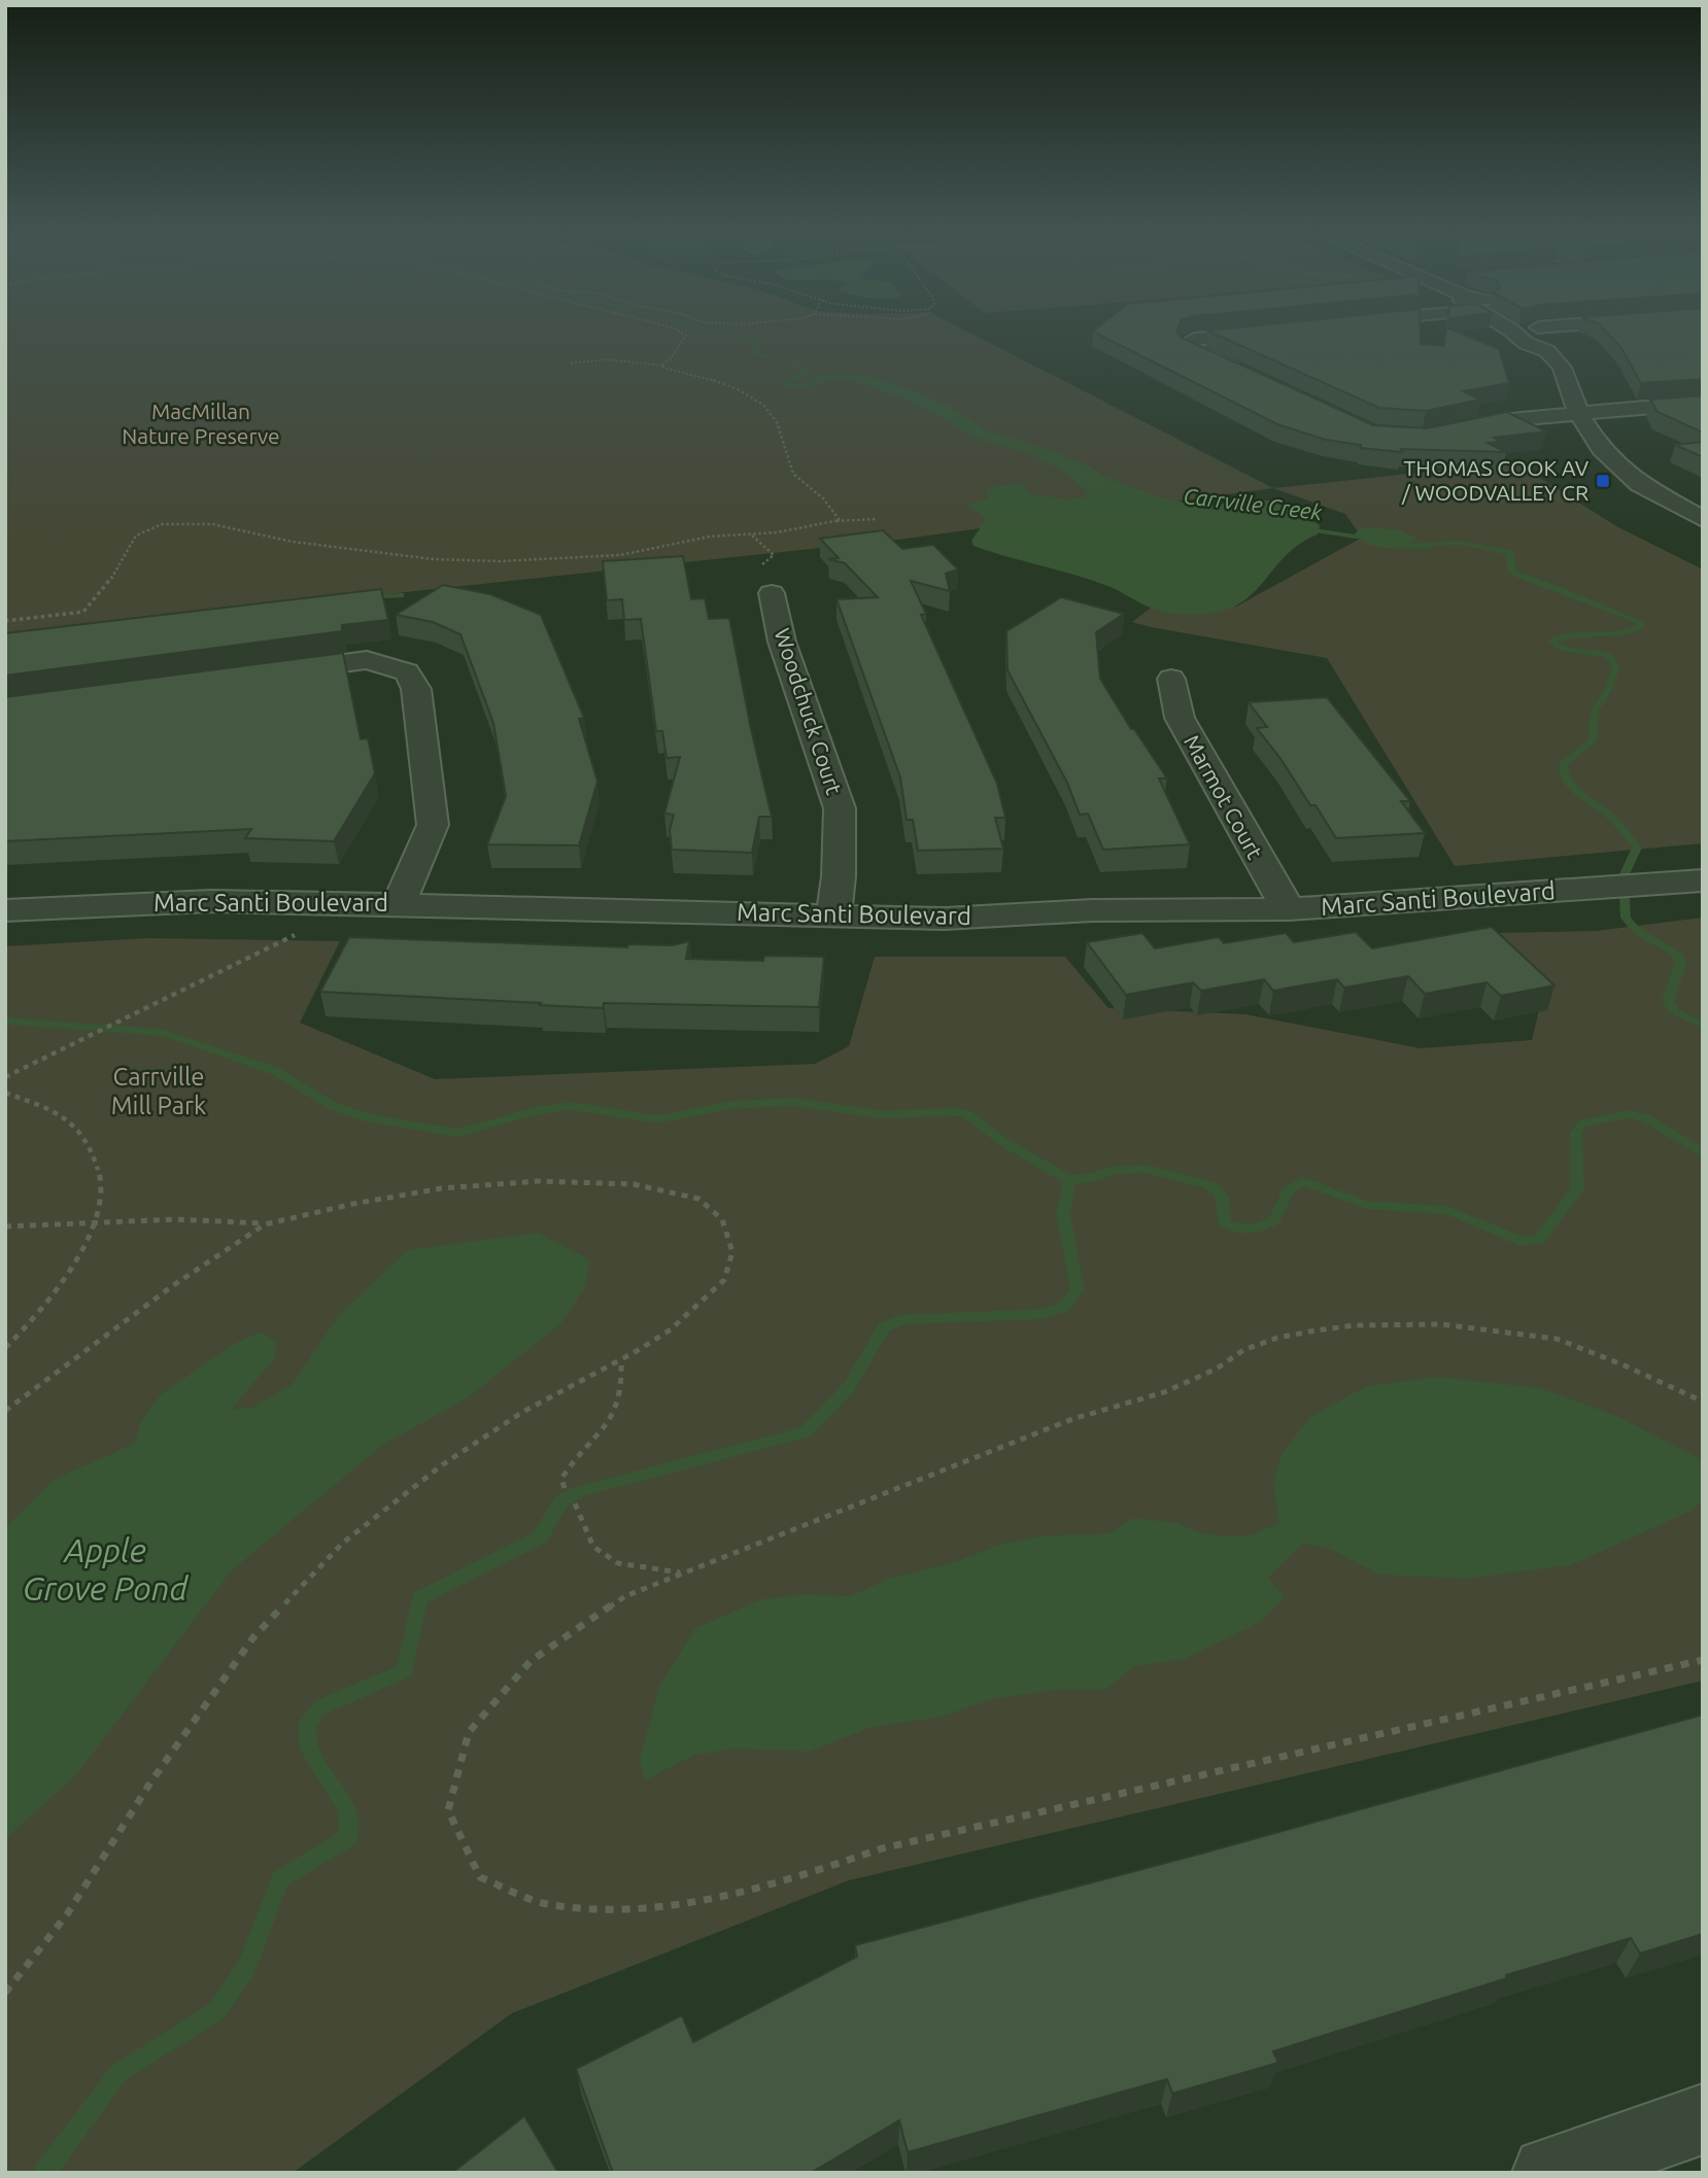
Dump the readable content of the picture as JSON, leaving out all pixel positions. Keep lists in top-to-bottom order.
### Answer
{
  "streets": {
    "street": ["Woodchuck Court", "Marmot Court", "Marc Santi Boulevard"]
  },
  "crossings": [
    ["Woodchuck Court", "Marc Santi Boulevard"],
    ["Marmot Court", "Marc Santi Boulevard"]
  ],
  "water": ["Carrville Creek", "Apple Grove Pond"],
  "parks": ["MacMillan Nature Preserve", "Carrville Mill Park"],
  "places": {
    "transit": ["THOMAS COOK AV / WOODVALLEY CR"]
  }
}
